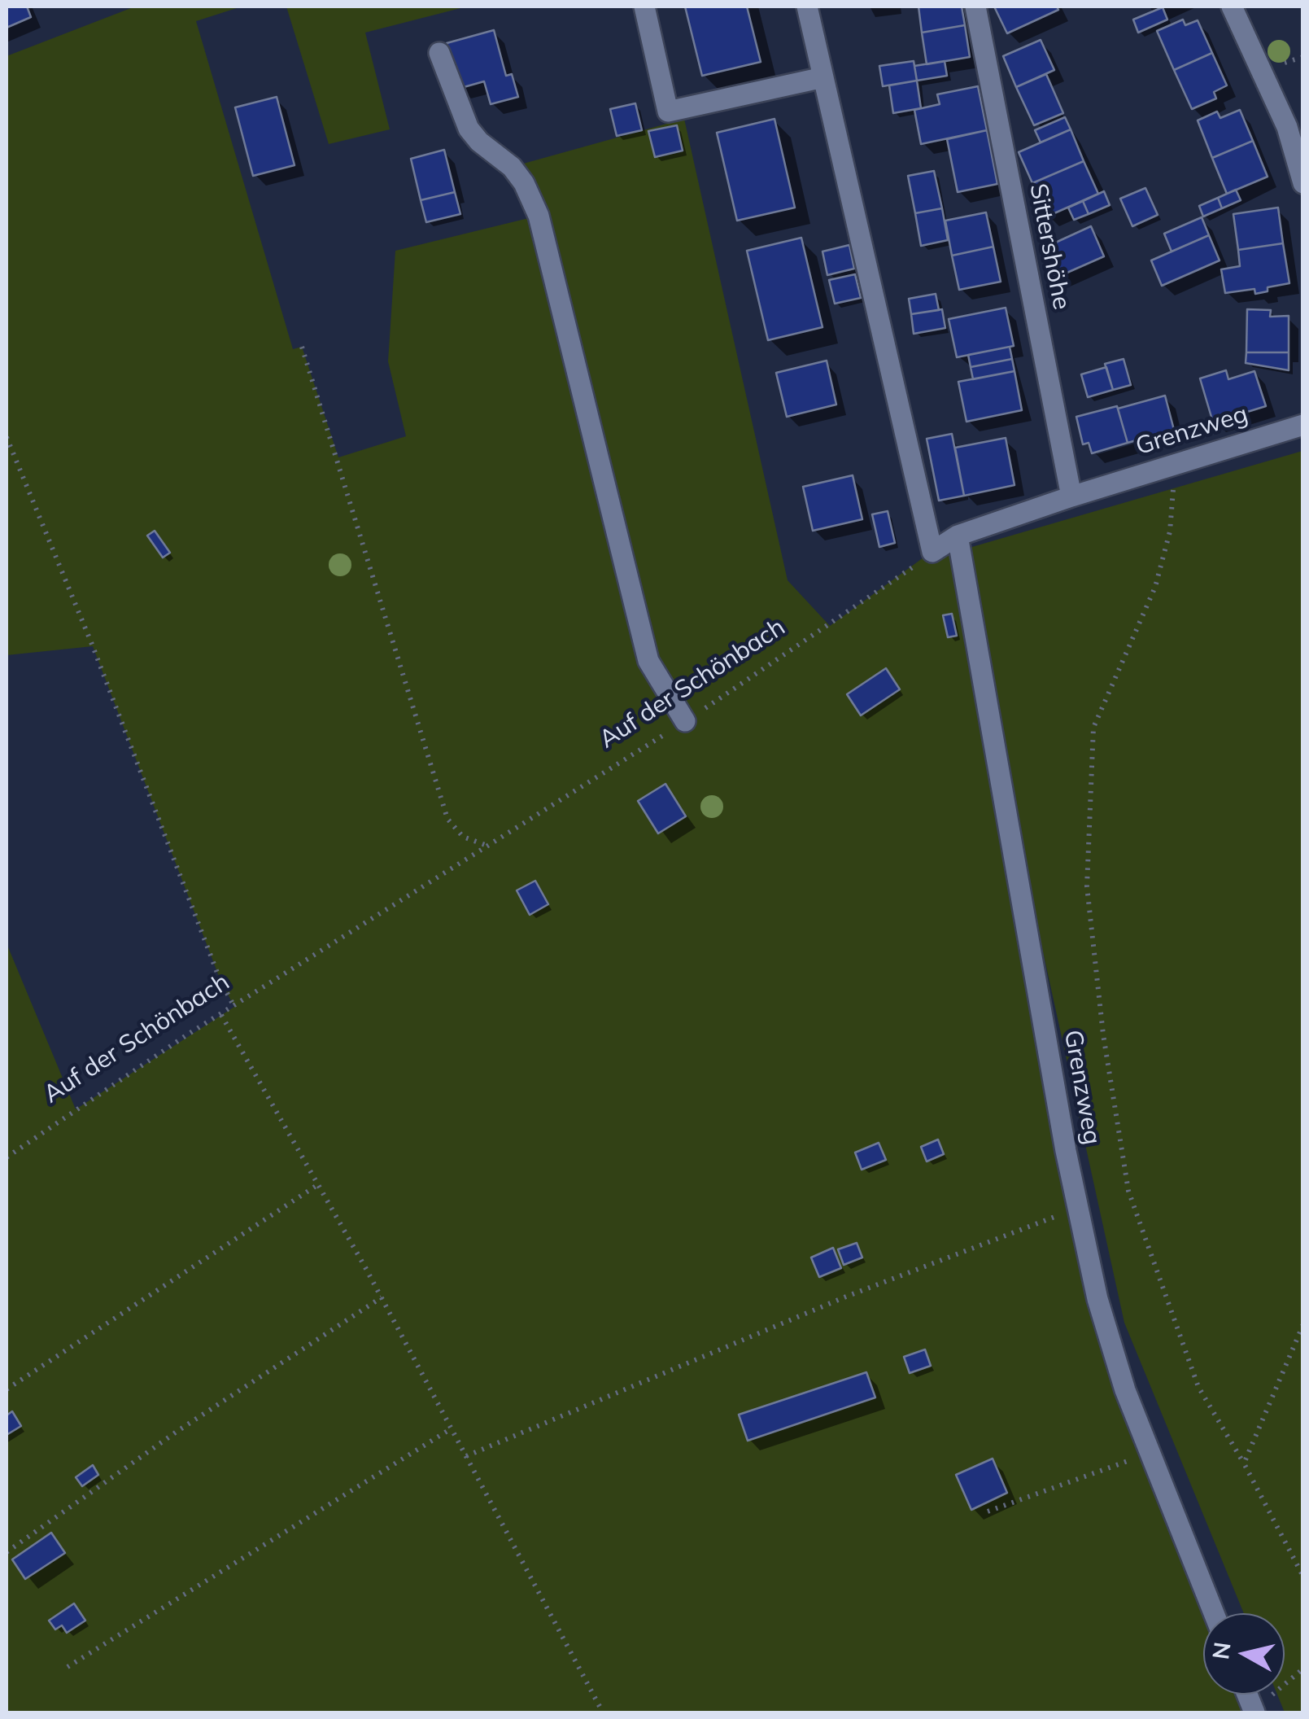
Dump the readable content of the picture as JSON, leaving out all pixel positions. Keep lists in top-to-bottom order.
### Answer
{
  "streets": {
    "street": ["Sittershöhe", "Grenzweg"],
    "path": ["Auf der Schönbach"]
  },
  "crossings": [
    ["Sittershöhe", "Grenzweg"],
    ["Grenzweg", "Auf der Schönbach"]
  ],
  "north": "left"
}
